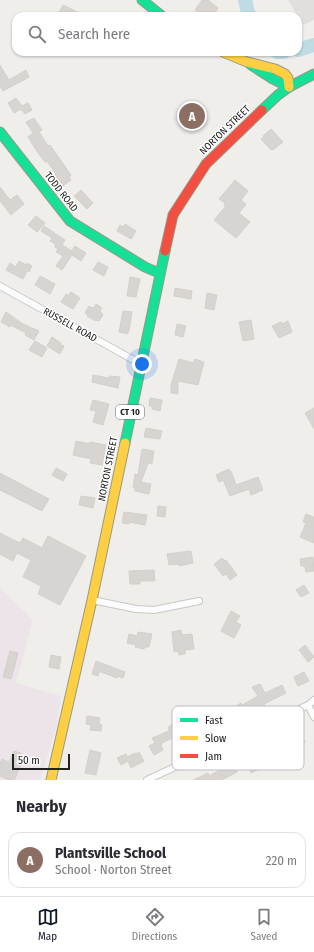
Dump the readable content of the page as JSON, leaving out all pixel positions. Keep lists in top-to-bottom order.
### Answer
{
  "streets": {
    "main road": ["NORTON STREET", "TODD ROAD", "CT 10"],
    "street": ["RUSSELL ROAD"]
  },
  "crossings": [
    ["NORTON STREET", "TODD ROAD"],
    ["NORTON STREET", "RUSSELL ROAD"],
    ["NORTON STREET", "CT 10"]
  ],
  "legend": ["Fast", "Slow", "Jam"],
  "scale_bar": "50 m",
  "page": {
    "search": "Search here",
    "pins": "A",
    "scale": "50 m",
    "heading": "Nearby",
    "list": [
      {
        "mark": "A",
        "name": "Plantsville School",
        "note": "School · Norton Street",
        "value": "220 m"
      }
    ],
    "nav": ["Map", "Directions", "Saved"]
  }
}
